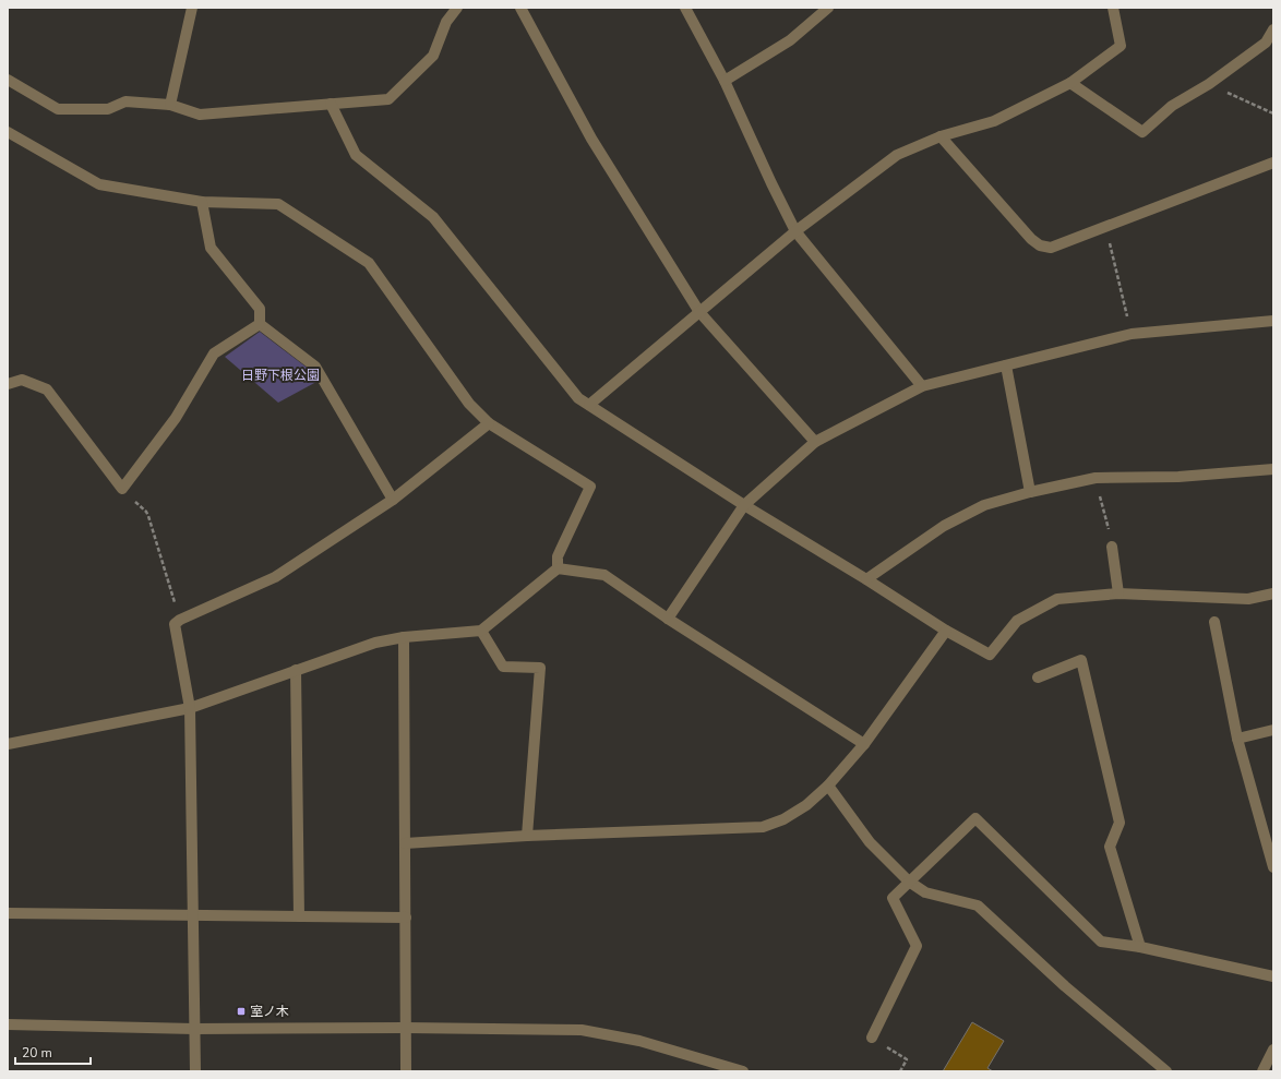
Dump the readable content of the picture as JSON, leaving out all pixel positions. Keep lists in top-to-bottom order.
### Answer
{
  "parks": ["日野下根公園"],
  "places": {
    "transit": ["室ノ木"]
  },
  "scale_bar": "20 m"
}
